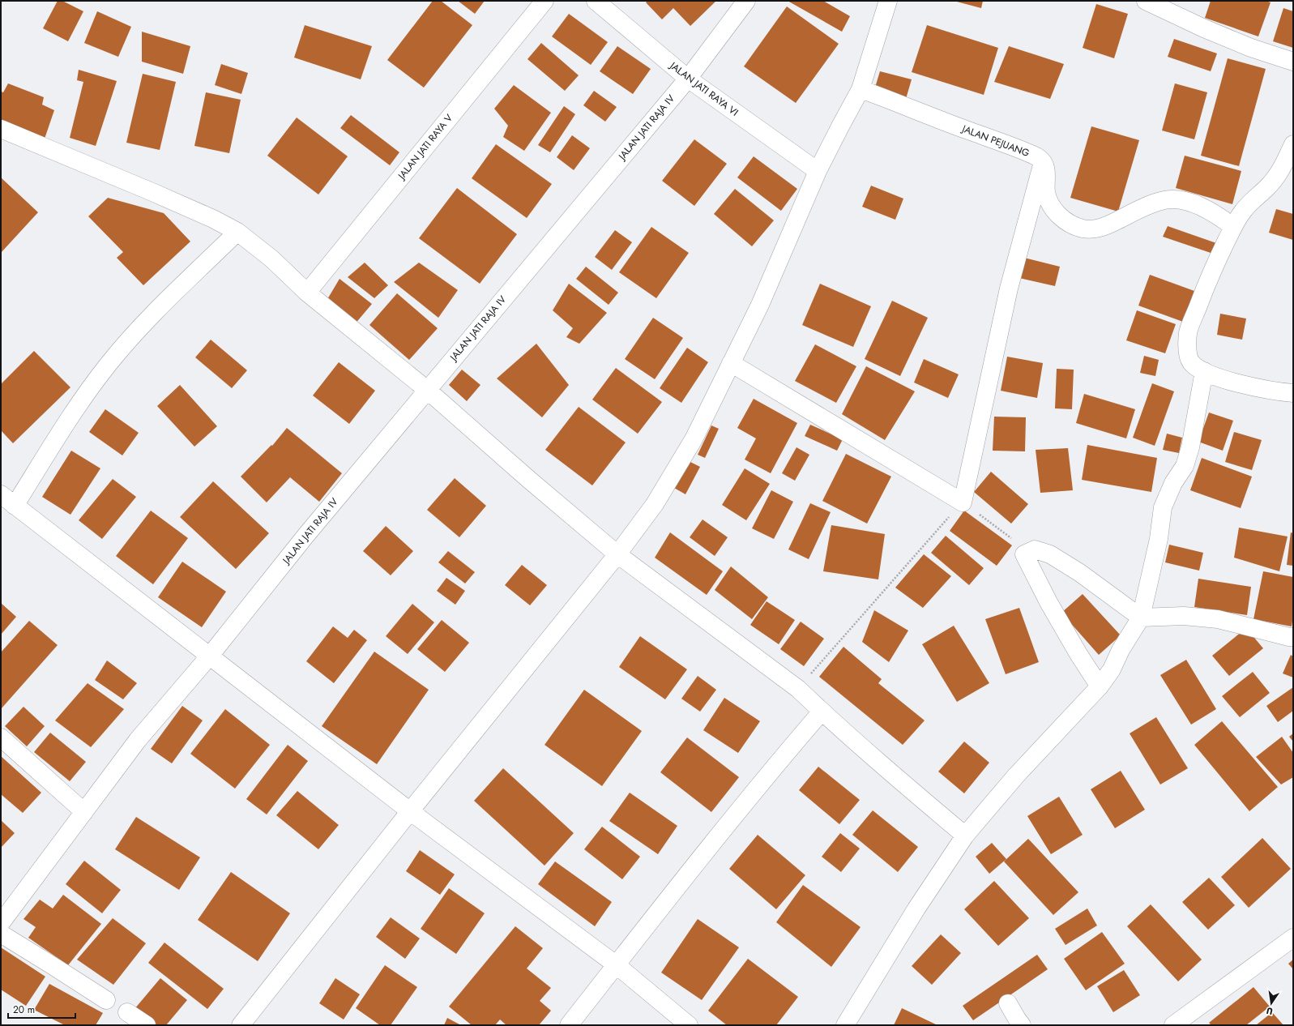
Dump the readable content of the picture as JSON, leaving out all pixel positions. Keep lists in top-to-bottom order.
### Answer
{
  "streets": {
    "street": [
      "JALAN JATI RAYA VI",
      "JALAN JATI RAJA IV",
      "JALAN PEJUANG",
      "JALAN JATI RAYA V"
    ]
  },
  "crossings": [
    ["JALAN JATI RAYA VI", "JALAN JATI RAJA IV"]
  ],
  "scale_bar": "20 m",
  "north": "bottom"
}
